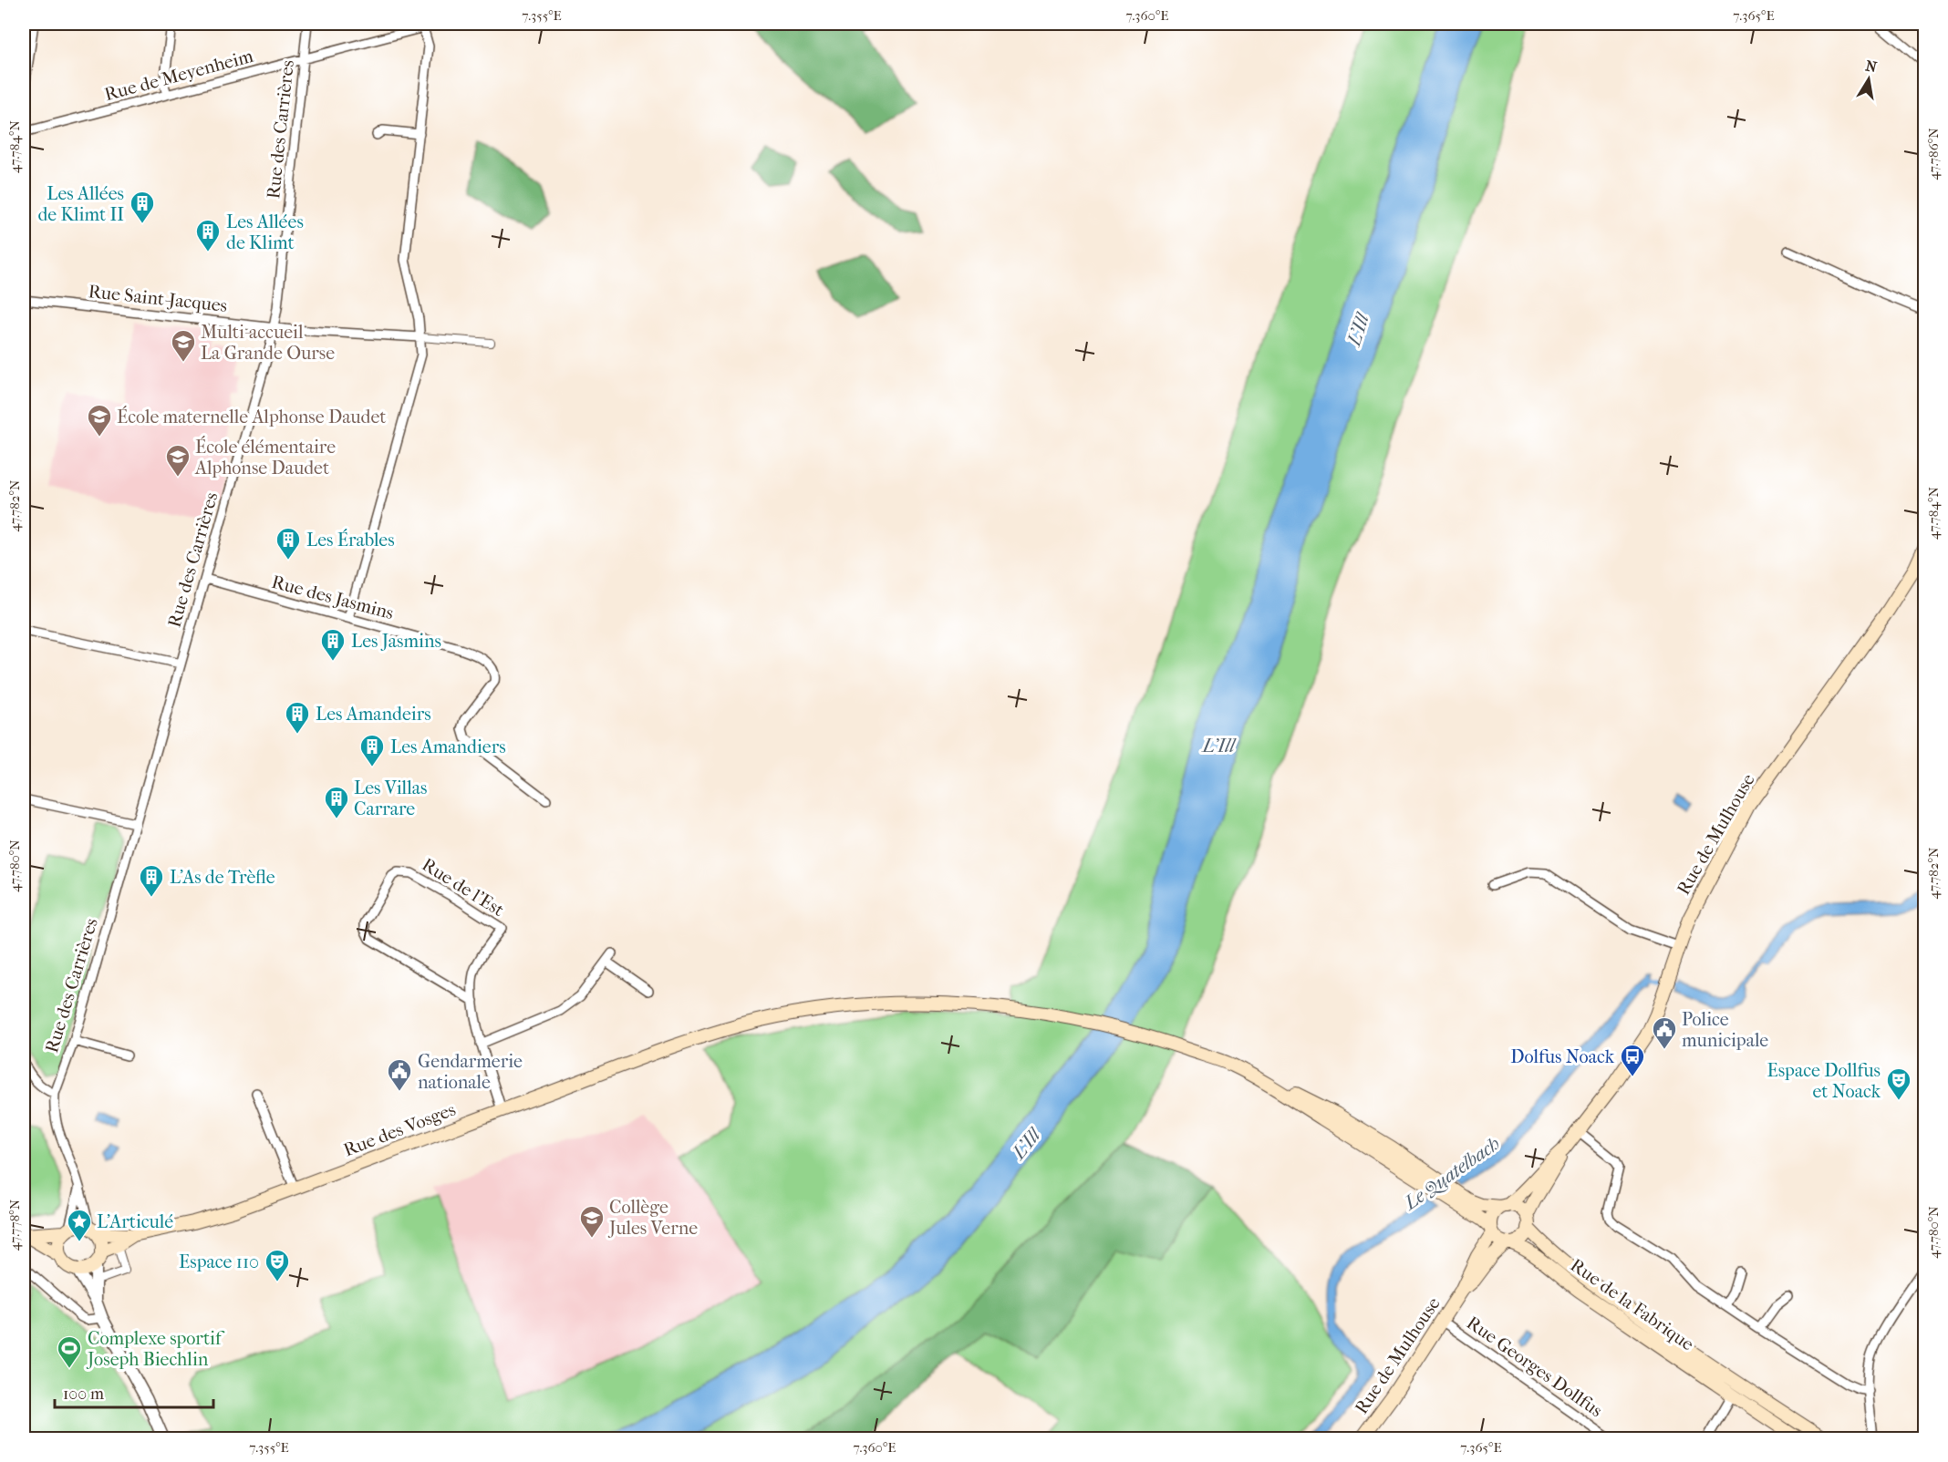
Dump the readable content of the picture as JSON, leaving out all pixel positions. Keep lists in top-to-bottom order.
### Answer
{
  "streets": {
    "main road": ["Rue de Mulhouse", "Rue des Vosges", "Rue de la Fabrique"],
    "street": [
      "Rue de Meyenheim",
      "Rue des Carrières",
      "Rue Saint-Jacques",
      "Rue des Jasmins",
      "Rue de l'Est",
      "Rue Georges Dollfus"
    ]
  },
  "crossings": [
    ["Rue de Meyenheim", "Rue des Carrières"],
    ["Rue des Carrières", "Rue Saint-Jacques"],
    ["Rue des Carrières", "Rue des Jasmins"],
    ["Rue de Mulhouse", "Rue de la Fabrique"],
    ["Rue de Mulhouse", "Rue Georges Dollfus"],
    ["Rue de l'Est", "Rue des Vosges"]
  ],
  "water": ["L'Ill", "Le Quatelbach"],
  "places": {
    "building": [
      "Les Allées de Klimt II",
      "Les Allées de Klimt",
      "Les Érables",
      "Les Jasmins",
      "Les Amandeirs",
      "Les Amandiers",
      "Les Villas Carrare",
      "L'As de Trèfle"
    ],
    "school or university": [
      "Multi-accueil La Grande Ourse",
      "École maternelle Alphonse Daudet",
      "École élémentaire Alphonse Daudet",
      "Collège Jules Verne"
    ],
    "public building": ["Police municipale", "Gendarmerie nationale"],
    "bus stop": ["Dolfus Noack"],
    "theatre": ["Espace Dollfus et Noack", "Espace 110"],
    "place": ["L’Articulé"],
    "sports": ["Complexe sportif Joseph Biechlin"]
  },
  "scale_bar": "100 m",
  "north": "top",
  "coordinates": [
    "7.355°E",
    "7.360°E",
    "7.365°E",
    "47.784°N",
    "47.786°N",
    "47.782°N",
    "47.780°N",
    "47.778°N"
  ]
}
